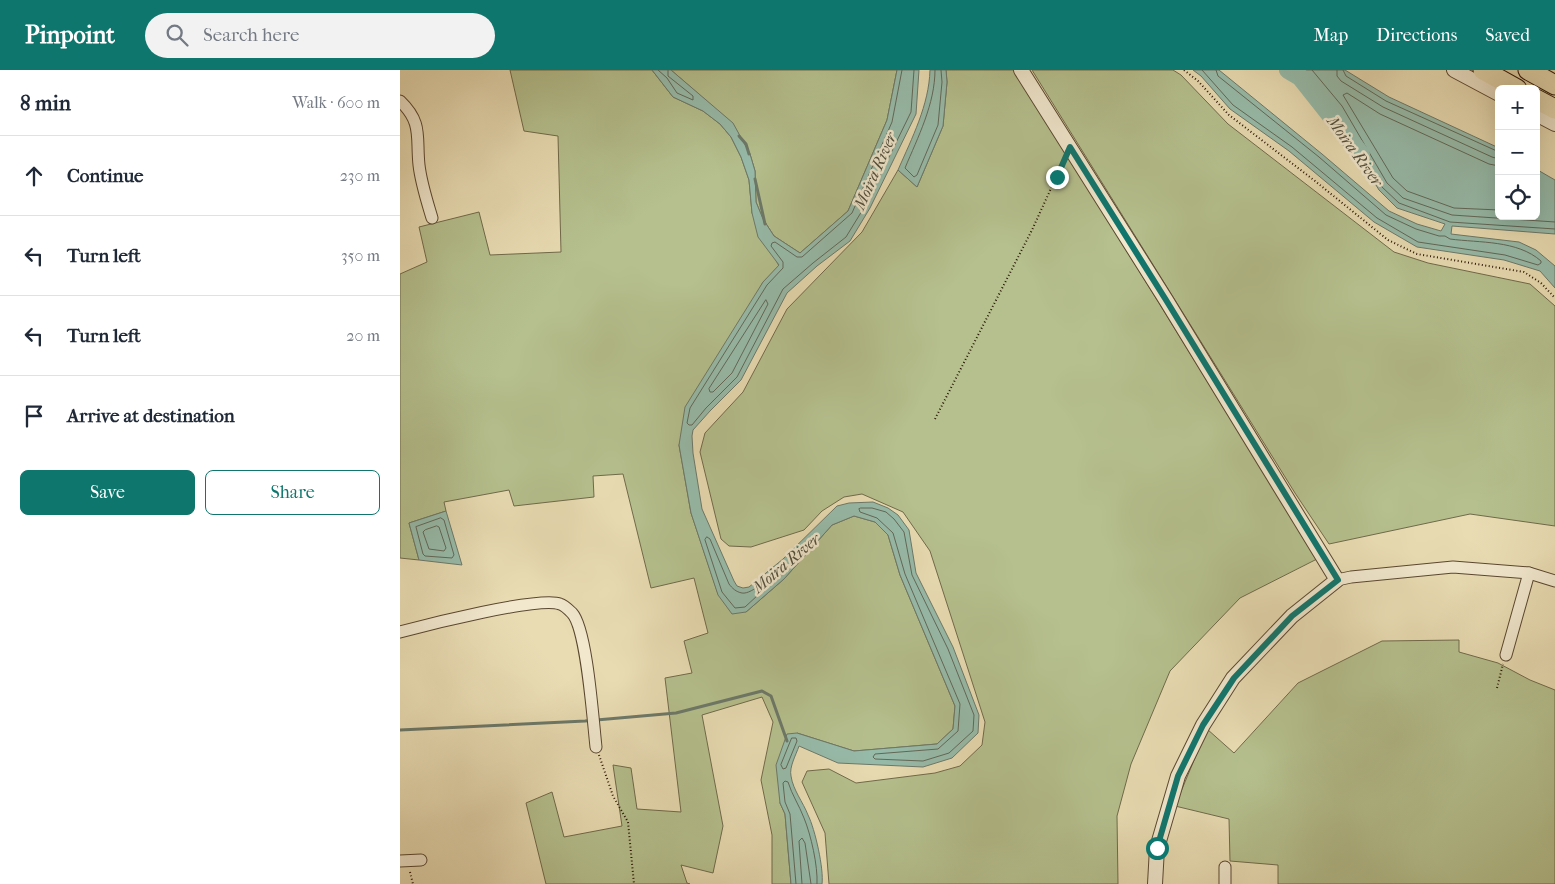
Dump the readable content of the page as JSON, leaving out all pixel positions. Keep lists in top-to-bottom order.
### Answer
{
  "water": ["Moira River"],
  "page": {
    "header": "Pinpoint",
    "search": "Search here",
    "nav": ["Map", "Directions", "Saved"],
    "heading": ["8 min", "Walk · 600 m"],
    "map_buttons": ["+", "−"],
    "list": [
      ["Continue", "230 m"],
      ["Turn left", "350 m"],
      ["Turn left", "20 m"],
      "Arrive at destination"
    ],
    "buttons": ["Save", "Share"]
  }
}
